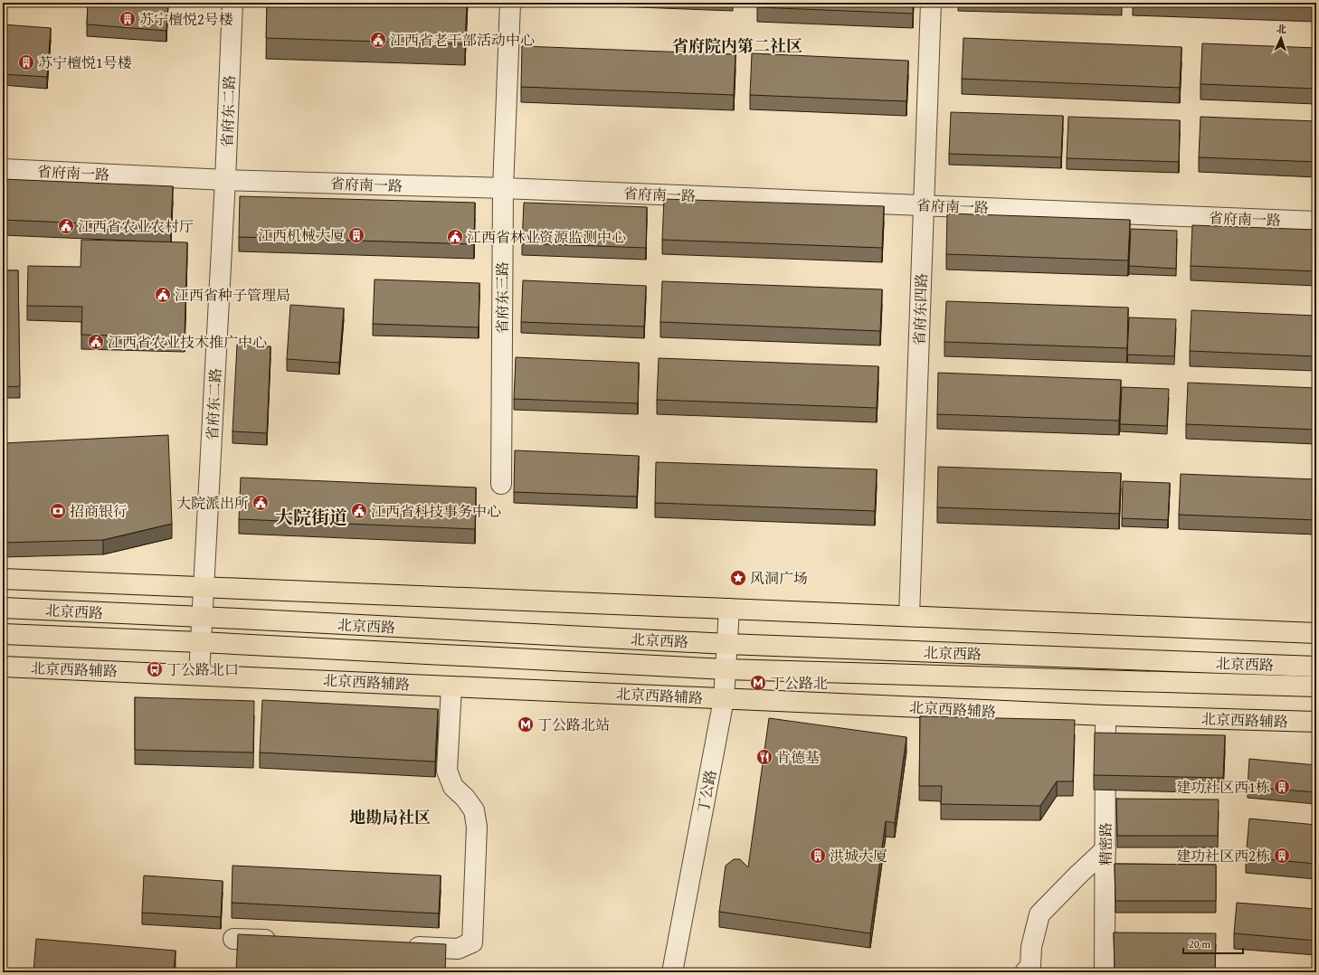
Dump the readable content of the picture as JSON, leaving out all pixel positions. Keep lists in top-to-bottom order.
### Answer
{
  "streets": {
    "main road": ["北京西路", "北京西路辅路"],
    "street": [
      "省府东二路",
      "省府南一路",
      "省府东三路",
      "省府东四路",
      "丁公路",
      "精密路"
    ]
  },
  "crossings": [
    ["省府东二路", "省府南一路"],
    ["省府东二路", "北京西路"],
    ["省府东二路", "北京西路辅路"],
    ["省府南一路", "省府东三路"],
    ["省府南一路", "省府东四路"],
    ["北京西路", "丁公路"],
    ["北京西路辅路", "丁公路"],
    ["北京西路辅路", "精密路"]
  ],
  "districts": ["省府院内第二社区", "大院街道", "地勘局社区"],
  "places": {
    "building": [
      "苏宁檀悦2号楼",
      "苏宁檀悦1号楼",
      "江西机械大厦",
      "建功社区西1栋",
      "洪城大厦",
      "建功社区西2栋"
    ],
    "public building": [
      "江西省老干部活动中心",
      "江西省农业农村厅",
      "江西省林业资源监测中心",
      "江西省种子管理局",
      "江西省农业技术推广中心",
      "大院派出所",
      "江西省科技事务中心"
    ],
    "bank": ["招商银行"],
    "place": ["风洞广场"],
    "bus stop": ["丁公路北口"],
    "metro station": ["丁公路北", "丁公路北站"],
    "restaurant": ["肯德基"]
  },
  "scale_bar": "20 m",
  "north": "top"
}
